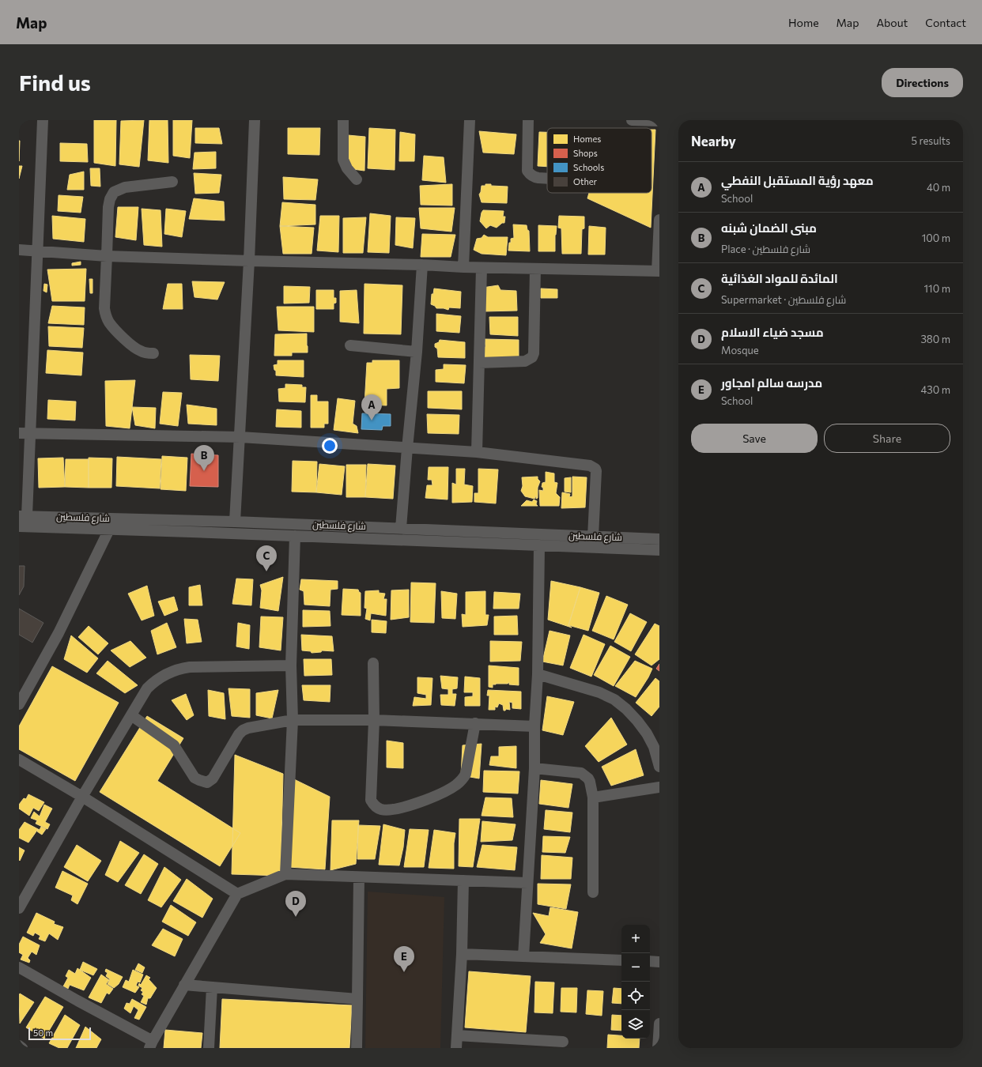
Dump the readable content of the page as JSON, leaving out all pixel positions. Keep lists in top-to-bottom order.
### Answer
{
  "streets": {
    "street": ["شارع فلسطين"]
  },
  "legend": [
    "Homes",
    "Shops",
    "Schools",
    "Other"
  ],
  "scale_bar": "50 m",
  "page": {
    "header": "Map",
    "nav": [
      "Home",
      "Map",
      "About",
      "Contact"
    ],
    "buttons": [
      "Directions",
      ["Save", "Share"]
    ],
    "title": "Find us",
    "heading": ["Nearby", "5 results"],
    "list": [
      {
        "mark": "A",
        "name": "معهد رؤية المستقبل النفطي",
        "note": "School",
        "value": "40 m"
      },
      {
        "mark": "B",
        "name": "مبنى الضمان شبنه",
        "note": "Place · شارع فلسطين",
        "value": "100 m"
      },
      {
        "mark": "C",
        "name": "المائدة للمواد الغذائية",
        "note": "Supermarket · شارع فلسطين",
        "value": "110 m"
      },
      {
        "mark": "D",
        "name": "مسجد ضياء الاسلام",
        "note": "Mosque",
        "value": "380 m"
      },
      {
        "mark": "E",
        "name": "مدرسه سالم امجاور",
        "note": "School",
        "value": "430 m"
      }
    ],
    "pins": [
      "A",
      "B",
      "C",
      "D",
      "E"
    ],
    "map_buttons": ["+", "−"],
    "scale": "50 m"
  }
}
